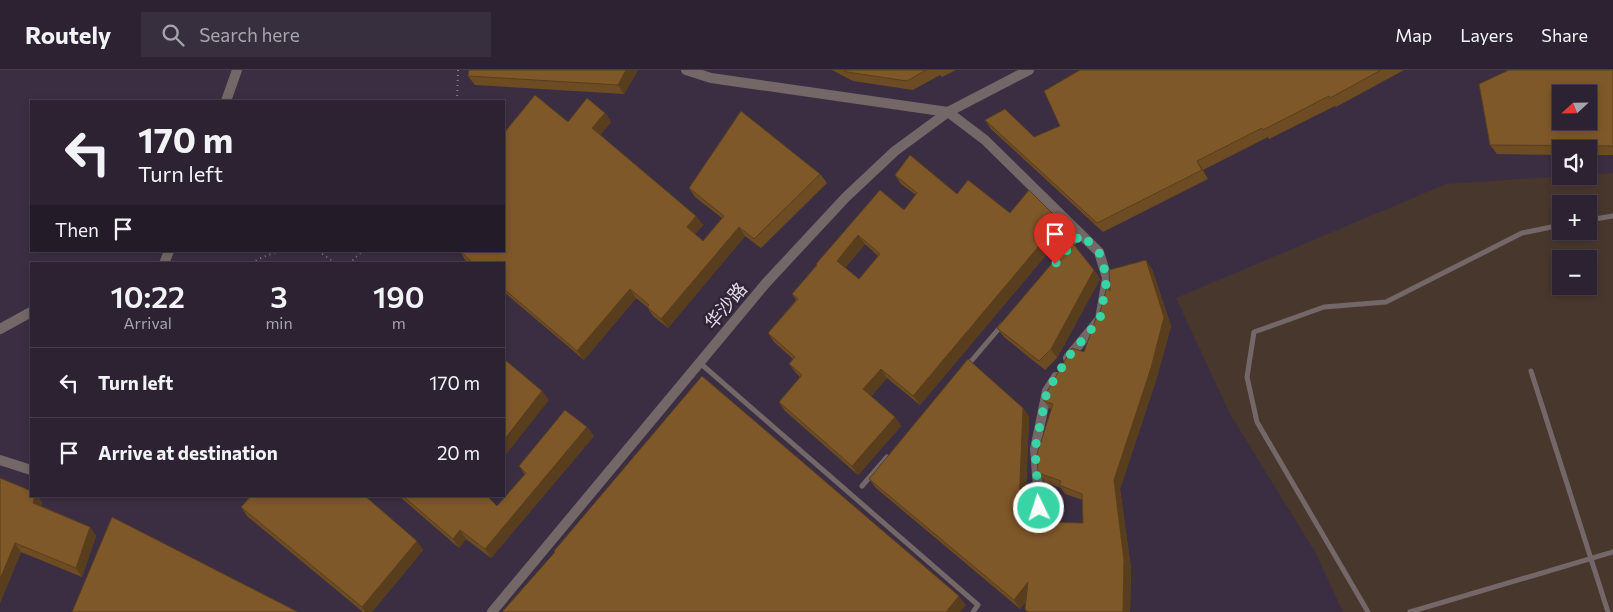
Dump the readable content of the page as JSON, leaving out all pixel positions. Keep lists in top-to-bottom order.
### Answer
{
  "streets": {
    "street": ["华沙路"]
  },
  "north": "left",
  "page": {
    "header": "Routely",
    "search": "Search here",
    "nav": ["Map", "Layers", "Share"],
    "map_buttons": ["+", "−"],
    "turn": ["170 m", "Turn left"],
    "then": "Then",
    "eta": [
      "10:22",
      "Arrival",
      "3",
      "min",
      "190",
      "m"
    ],
    "list": [
      {
        "name": "Turn left",
        "value": "170 m"
      },
      {
        "name": "Arrive at destination",
        "value": "20 m"
      }
    ]
  }
}
